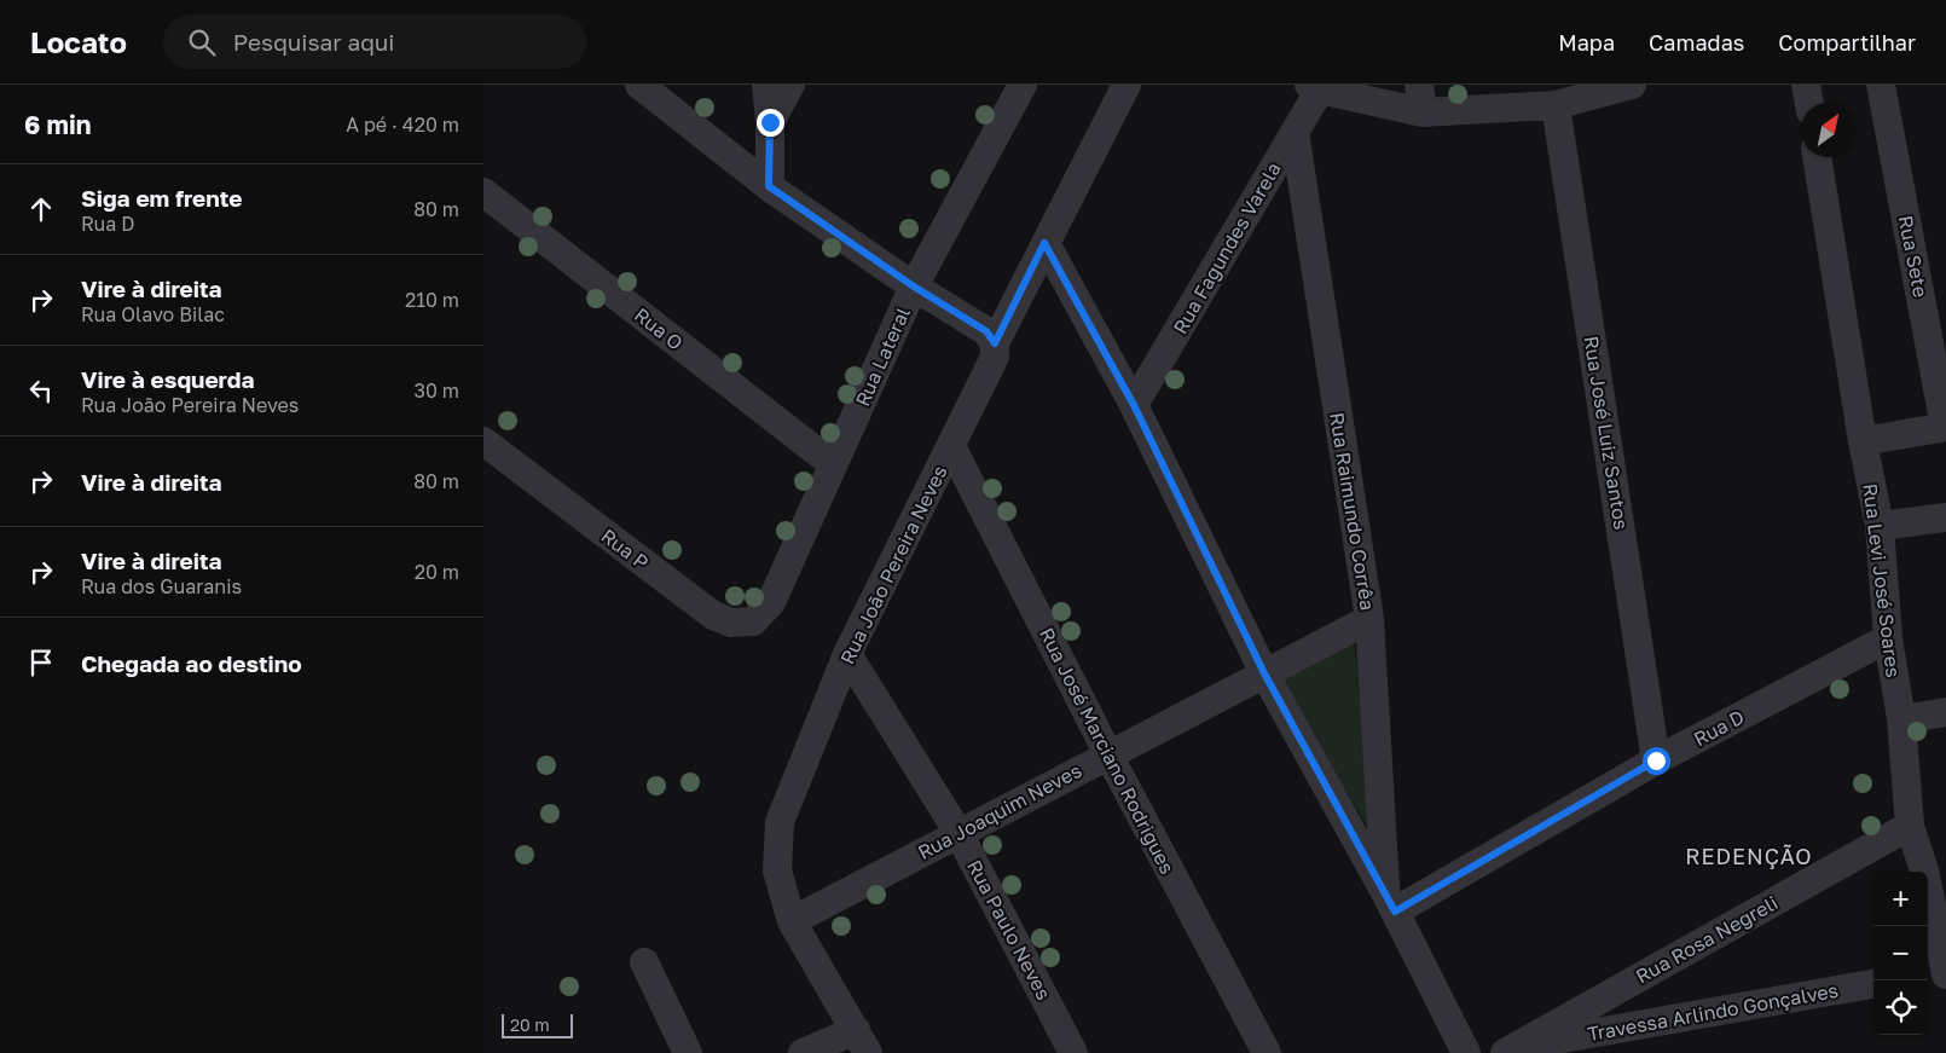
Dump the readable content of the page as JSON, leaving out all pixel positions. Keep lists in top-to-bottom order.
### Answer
{
  "streets": {
    "street": [
      "Rua Fagundes Varela",
      "Rua Sete",
      "Rua O",
      "Rua Lateral",
      "Rua José Luiz Santos",
      "Rua Raimundo Corrêa",
      "Rua P",
      "Rua João Pereira Neves",
      "Rua Levi José Soares",
      "Rua D",
      "Rua José Marciano Rodrigues",
      "Rua Joaquim Neves",
      "Rua Paulo Neves",
      "Rua Rosa Negreli",
      "Travessa Arlindo Gonçalves"
    ]
  },
  "crossings": [
    ["Rua Fagundes Varela", "Rua Raimundo Corrêa"],
    ["Rua O", "Rua Lateral"],
    ["Rua Lateral", "Rua P"],
    ["Rua José Luiz Santos", "Rua D"],
    ["Rua Raimundo Corrêa", "Rua D"],
    ["Rua Raimundo Corrêa", "Rua Joaquim Neves"],
    ["Rua João Pereira Neves", "Rua José Marciano Rodrigues"],
    ["Rua João Pereira Neves", "Rua Joaquim Neves"],
    ["Rua João Pereira Neves", "Rua Paulo Neves"],
    ["Rua Levi José Soares", "Rua D"],
    ["Rua Levi José Soares", "Rua Rosa Negreli"],
    ["Rua José Marciano Rodrigues", "Rua Joaquim Neves"],
    ["Rua Joaquim Neves", "Rua Paulo Neves"],
    ["Rua Rosa Negreli", "Travessa Arlindo Gonçalves"]
  ],
  "districts": ["REDENÇÃO"],
  "scale_bar": "20 m",
  "north": "top right",
  "page": {
    "header": "Locato",
    "search": "Pesquisar aqui",
    "nav": ["Mapa", "Camadas", "Compartilhar"],
    "heading": ["6 min", "A pé · 420 m"],
    "list": [
      ["Siga em frente", "Rua D", "80 m"],
      ["Vire à direita", "Rua Olavo Bilac", "210 m"],
      ["Vire à esquerda", "Rua João Pereira Neves", "30 m"],
      ["Vire à direita", "80 m"],
      ["Vire à direita", "Rua dos Guaranis", "20 m"],
      "Chegada ao destino"
    ],
    "map_buttons": ["+", "−"],
    "scale": "20 m"
  }
}
